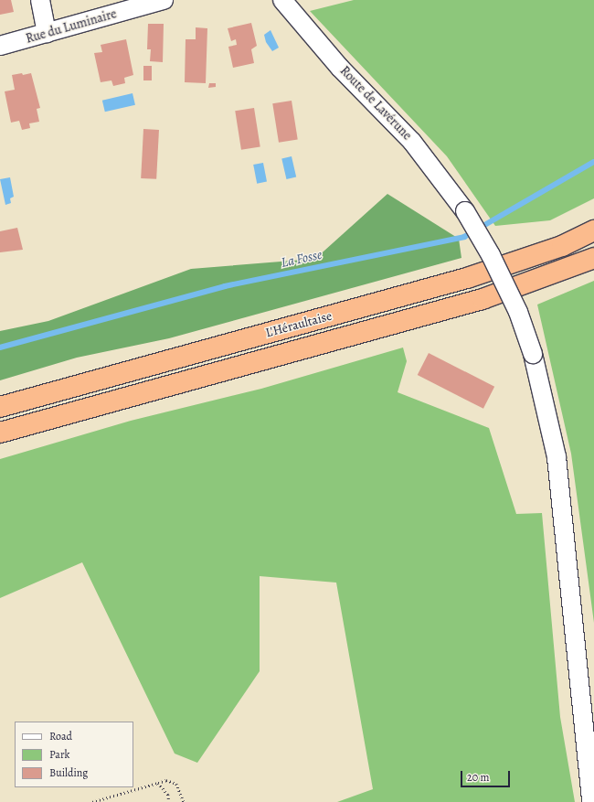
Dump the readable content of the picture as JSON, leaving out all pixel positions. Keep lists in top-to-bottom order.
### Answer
{
  "streets": {
    "highway": ["L'Héraultaise"],
    "street": ["Rue du Luminaire", "Route de Lavérune"]
  },
  "water": ["La Fosse"],
  "legend": ["Road", "Park", "Building"],
  "scale_bar": "20 m"
}
